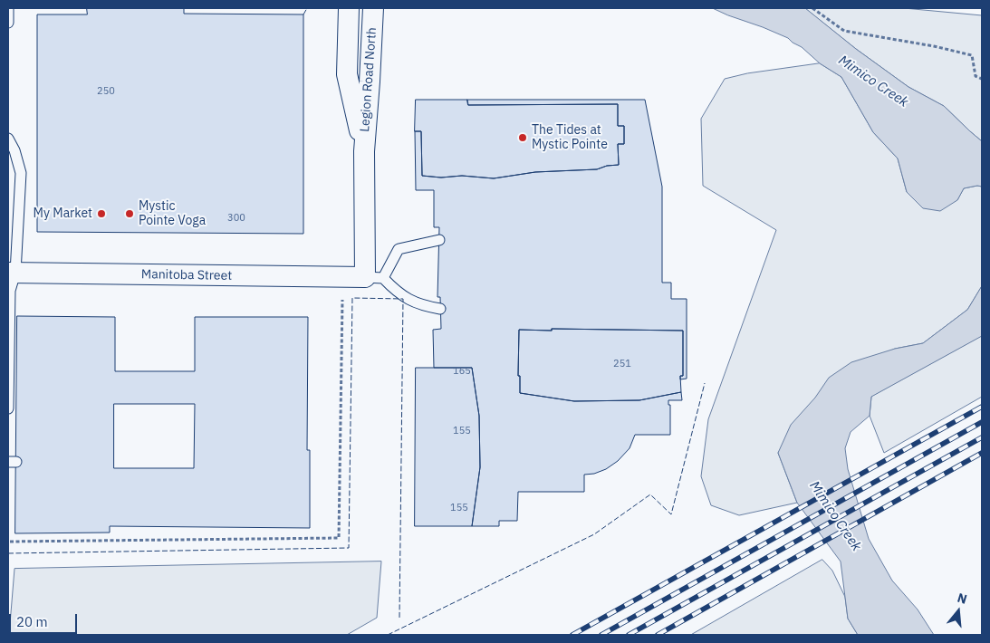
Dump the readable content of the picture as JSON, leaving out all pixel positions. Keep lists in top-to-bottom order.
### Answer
{
  "streets": {
    "street": ["Legion Road North", "Manitoba Street"]
  },
  "crossings": [
    ["Legion Road North", "Manitoba Street"]
  ],
  "water": ["Mimico Creek"],
  "places": ["The Tides at Mystic Pointe", "My Market", "Mystic Pointe Voga"],
  "house_numbers": [
    "250",
    "300",
    "251",
    "165",
    "155",
    "155"
  ],
  "scale_bar": "20 m",
  "north": "top"
}
